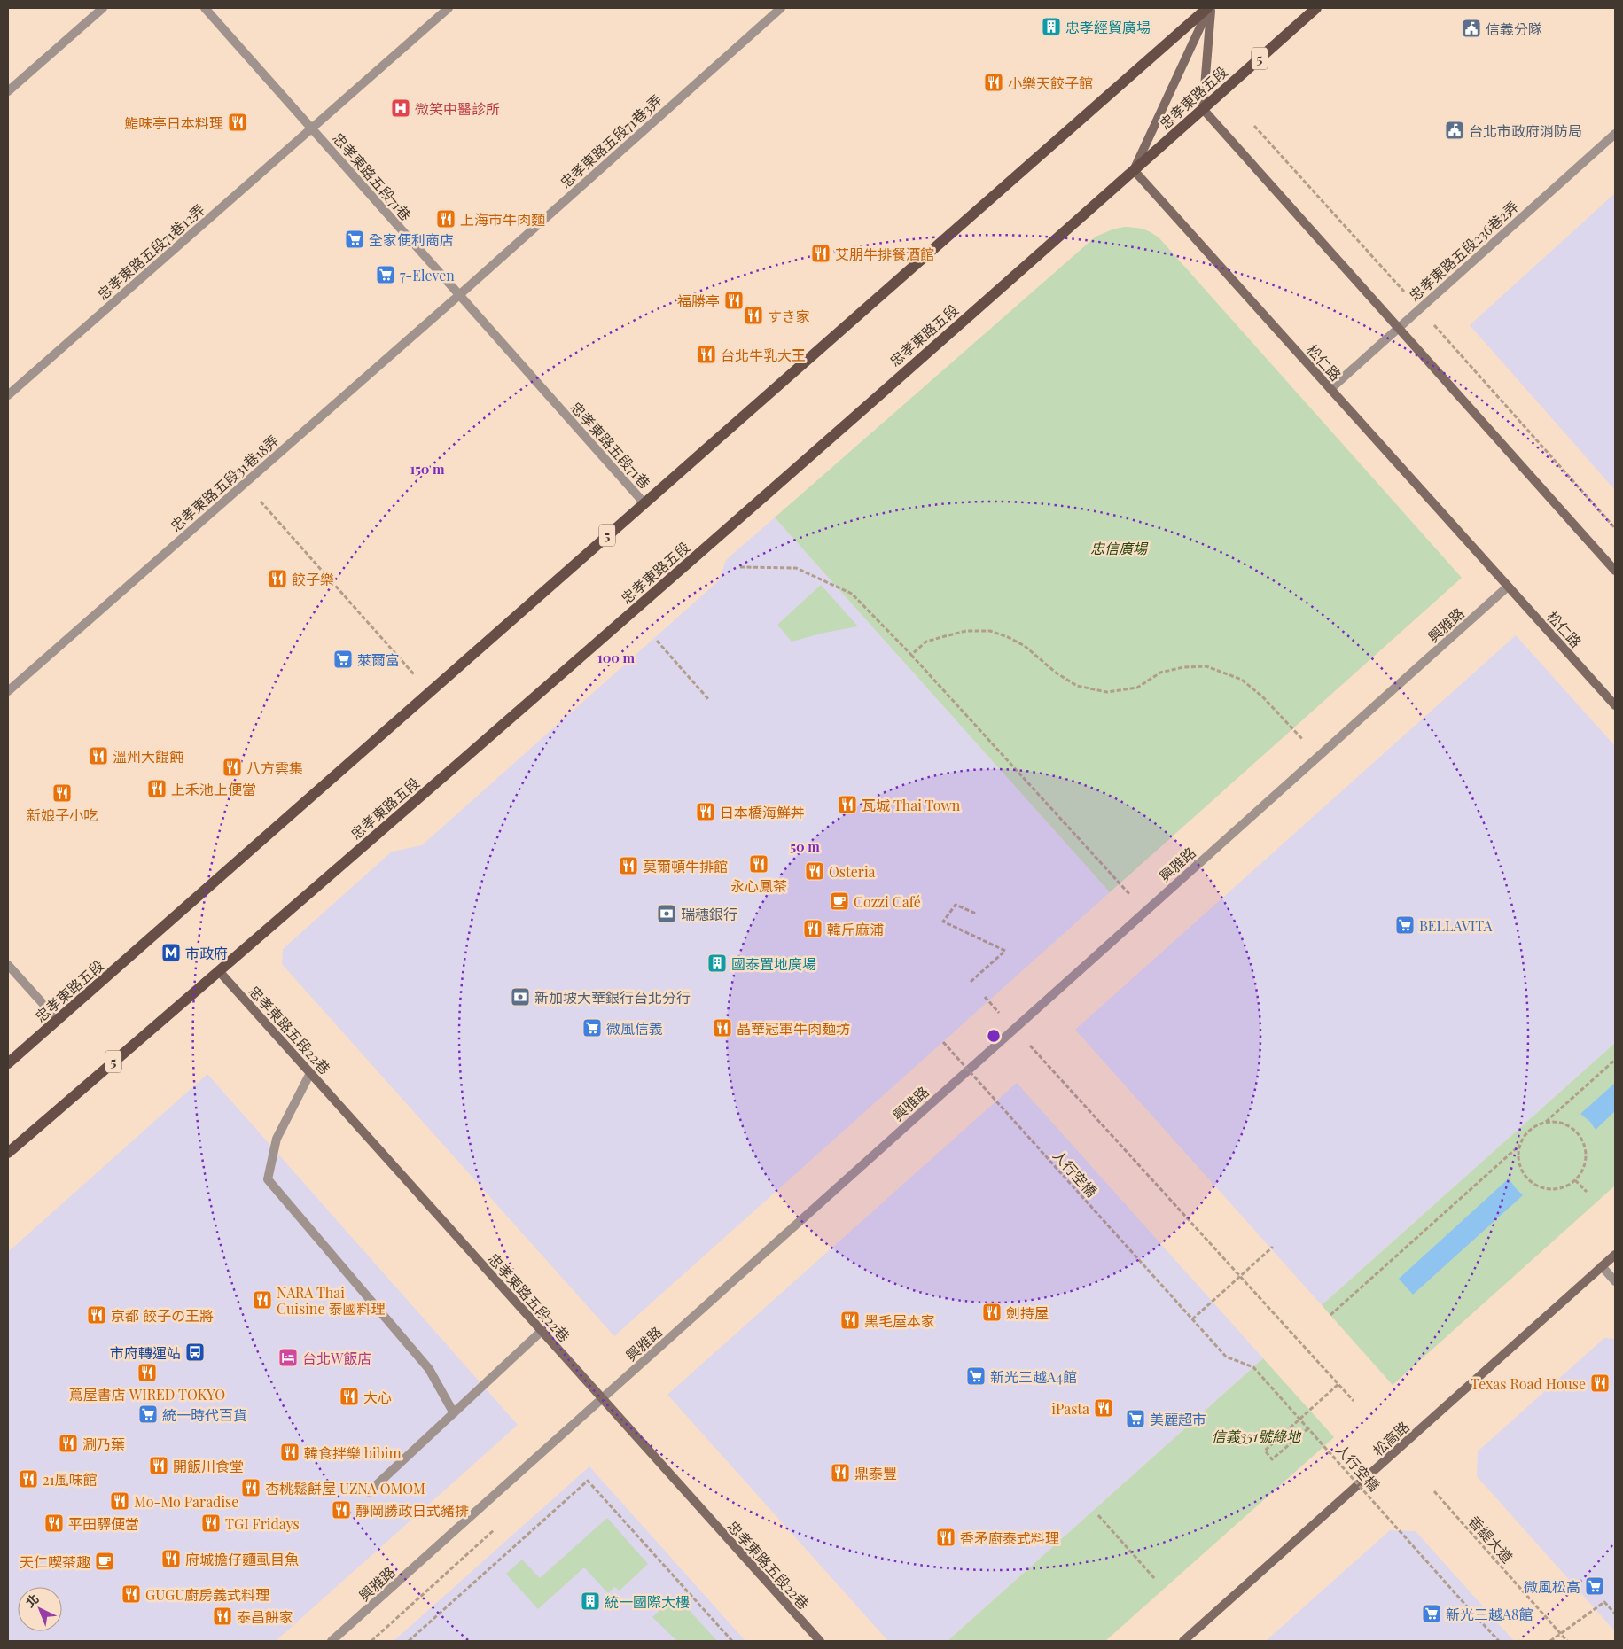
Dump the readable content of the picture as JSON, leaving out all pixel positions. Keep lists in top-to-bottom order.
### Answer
{
  "streets": {
    "main road": ["5", "忠孝東路五段"],
    "street": [
      "忠孝東路五段71巷3弄",
      "忠孝東路五段71巷",
      "忠孝東路五段236巷2弄",
      "忠孝東路五段71巷12弄",
      "松仁路",
      "忠孝東路五段31巷18弄",
      "興雅路",
      "忠孝東路五段22巷",
      "松高路"
    ],
    "path": ["人行空橋", "香緹大道"]
  },
  "crossings": [
    ["忠孝東路五段", "忠孝東路五段71巷"],
    ["忠孝東路五段", "松仁路"],
    ["忠孝東路五段", "忠孝東路五段22巷"],
    ["忠孝東路五段71巷3弄", "忠孝東路五段71巷"],
    ["忠孝東路五段71巷3弄", "忠孝東路五段31巷18弄"],
    ["忠孝東路五段71巷", "忠孝東路五段71巷12弄"],
    ["忠孝東路五段71巷", "忠孝東路五段31巷18弄"],
    ["忠孝東路五段236巷2弄", "松仁路"],
    ["松仁路", "興雅路"],
    ["興雅路", "忠孝東路五段22巷"]
  ],
  "parks": ["忠信廣場", "信義351號綠地"],
  "places": {
    "building": ["忠孝經貿廣場", "國泰置地廣場", "統一國際大樓"],
    "public building": ["信義分隊", "台北市政府消防局"],
    "restaurant": [
      "小樂天餃子館",
      "鮨味亭日本料理",
      "上海市牛肉麵",
      "艾朋牛排餐酒館",
      "福勝亭",
      "すき家",
      "台北牛乳大王",
      "餃子樂",
      "溫州大餛飩",
      "八方雲集",
      "上禾池上便當",
      "新娘子小吃",
      "瓦城 Thai Town",
      "日本橋海鮮丼",
      "永心鳳茶",
      "莫爾頓牛排館",
      "Osteria",
      "韓斤麻浦",
      "晶華冠軍牛肉麺坊",
      "NARA Thai Cuisine 泰國料理",
      "劍持屋",
      "京都 餃子の王將",
      "黑毛屋本家",
      "蔦屋書店 WIRED TOKYO",
      "Texas Road House",
      "大心",
      "iPasta",
      "涮乃葉",
      "韓食拌樂 bibim",
      "開飯川食堂",
      "鼎泰豐",
      "21風味館",
      "杏桃鬆餅屋 UZNA OMOM",
      "Mo-Mo Paradise",
      "靜岡勝政日式豬排",
      "平田驛便當",
      "TGI Fridays",
      "香矛廚泰式料理",
      "府城擔仔麵虱目魚",
      "GUGU廚房義式料理",
      "泰昌餅家"
    ],
    "hospital": ["微笑中醫診所"],
    "supermarket": [
      "全家便利商店",
      "7-Eleven",
      "萊爾富",
      "BELLAVITA",
      "微風信義",
      "新光三越A4館",
      "統一時代百貨",
      "美麗超市",
      "微風松高",
      "新光三越A8館"
    ],
    "cafe": ["Cozzi Café", "天仁喫茶趣"],
    "bank": ["瑞穗銀行", "新加坡大華銀行台北分行"],
    "metro station": ["市政府"],
    "bus stop": ["市府轉運站"],
    "hotel": ["台北W飯店"]
  },
  "north": "top left",
  "rings": ["150 m", "100 m", "50 m"]
}
